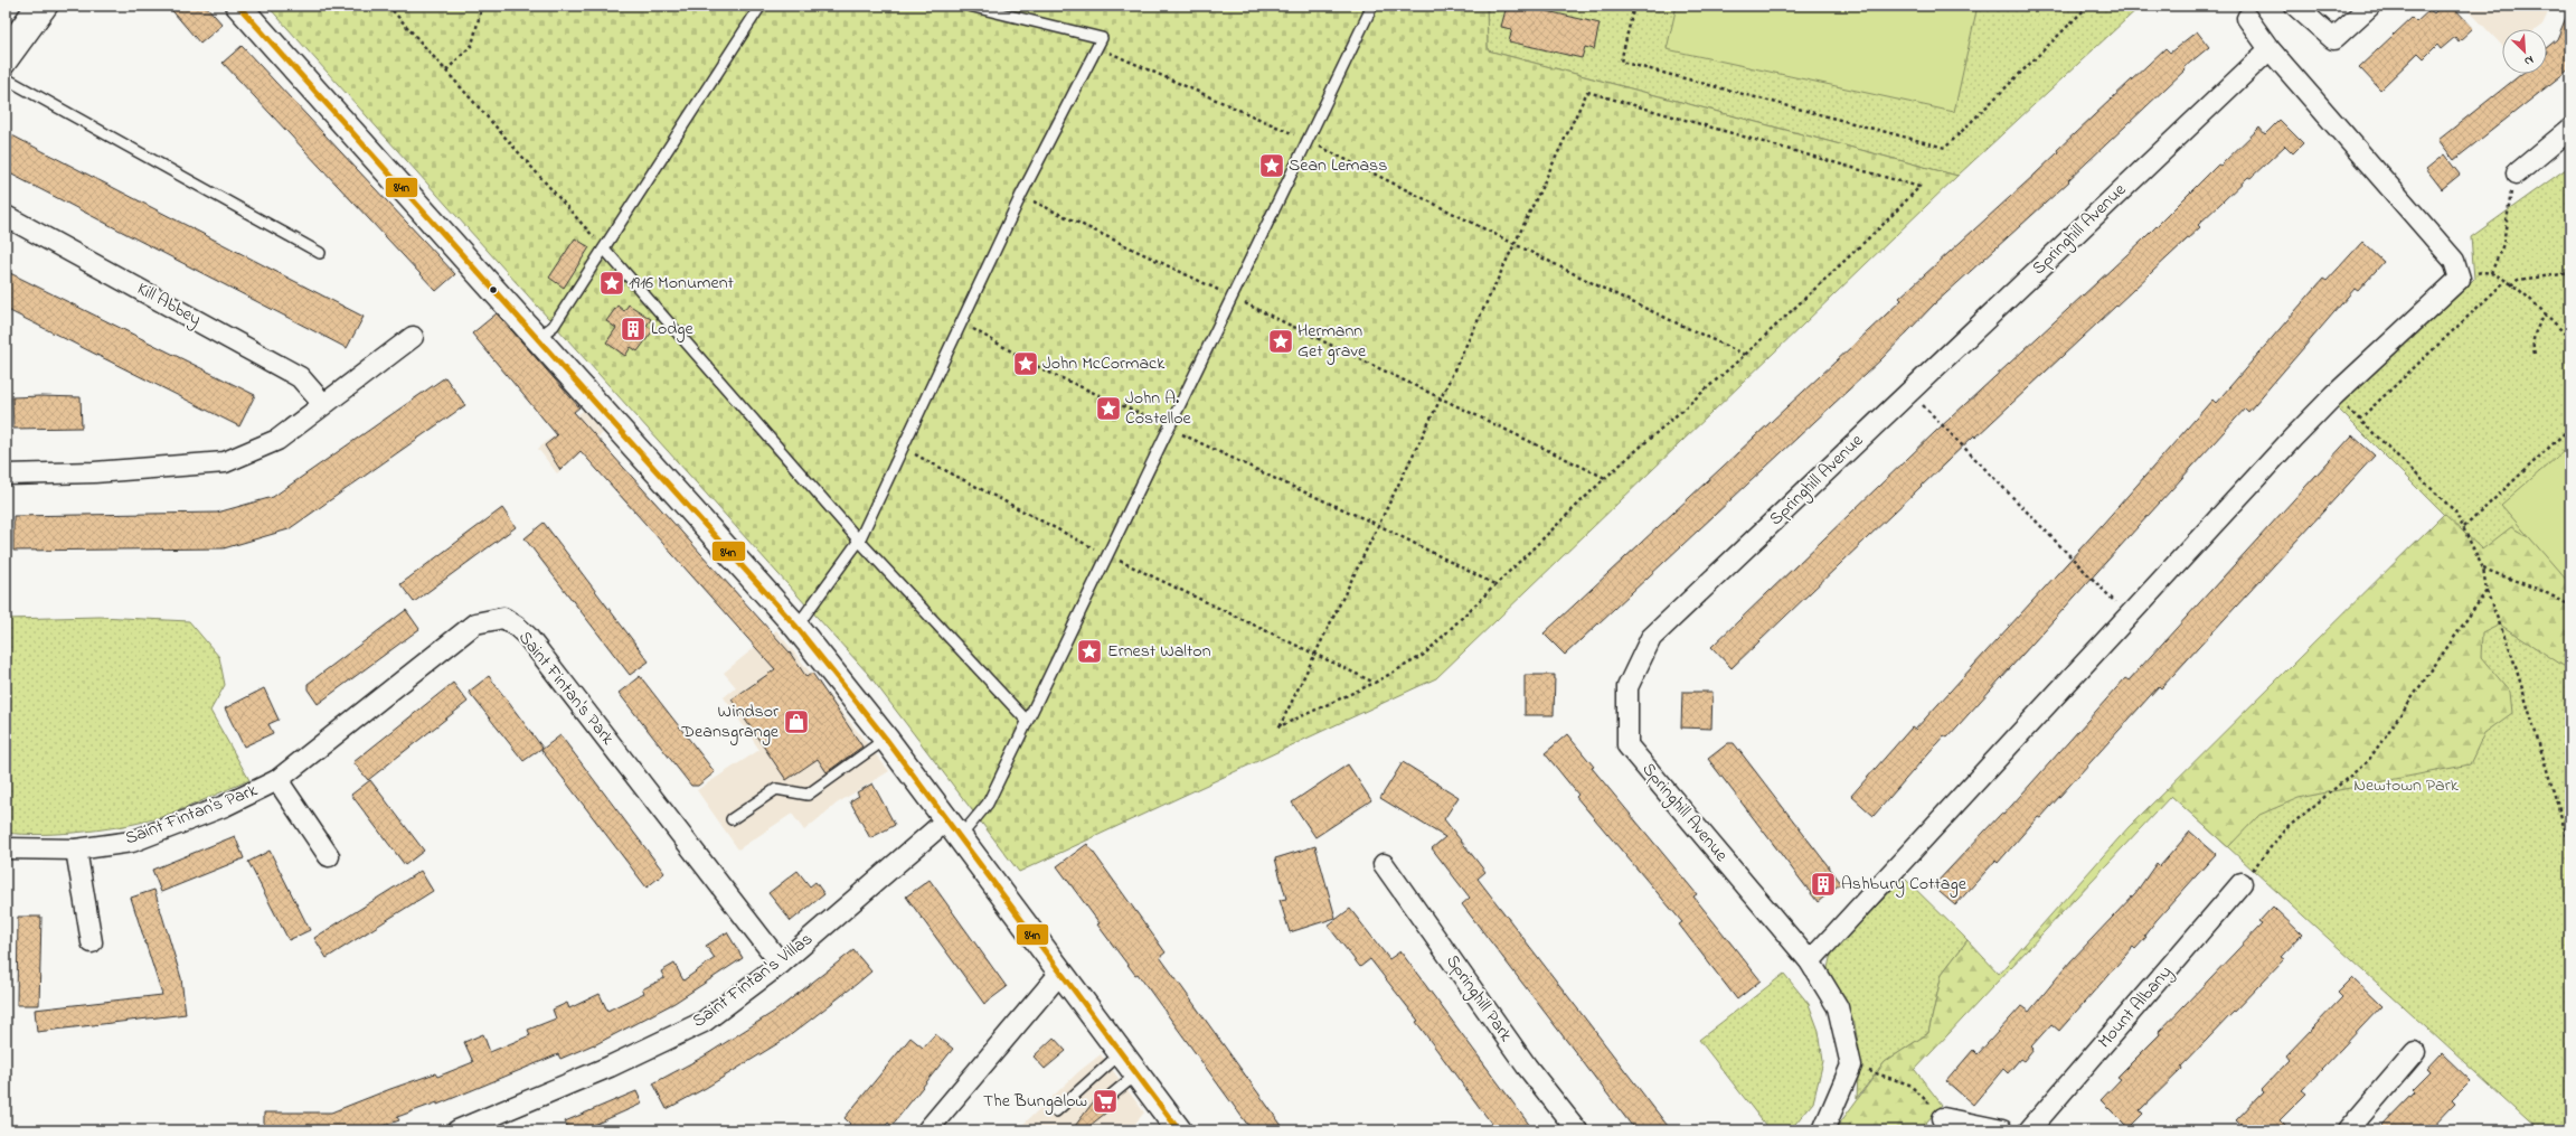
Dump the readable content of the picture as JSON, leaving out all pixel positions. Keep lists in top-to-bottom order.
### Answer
{
  "streets": {
    "street": [
      "Springhill Avenue",
      "Kill Abbey",
      "Saint Fintan's Park",
      "Saint Fintan's Villas",
      "Springhill Park",
      "Mount Albany"
    ]
  },
  "crossings": [
    ["Saint Fintan's Park", "Saint Fintan's Villas"]
  ],
  "parks": ["Newtown Park"],
  "places": {
    "place": [
      "Sean Lemass",
      "1916 Monument",
      "Hermann Get grave",
      "John McCormack",
      "John A. Costelloe",
      "Ernest Walton"
    ],
    "building": ["Lodge", "Ashbury Cottage"],
    "shop": ["Windsor Deansgrange"],
    "supermarket": ["The Bungalow"]
  },
  "lines": ["transit line 84n"],
  "north": "bottom right"
}
